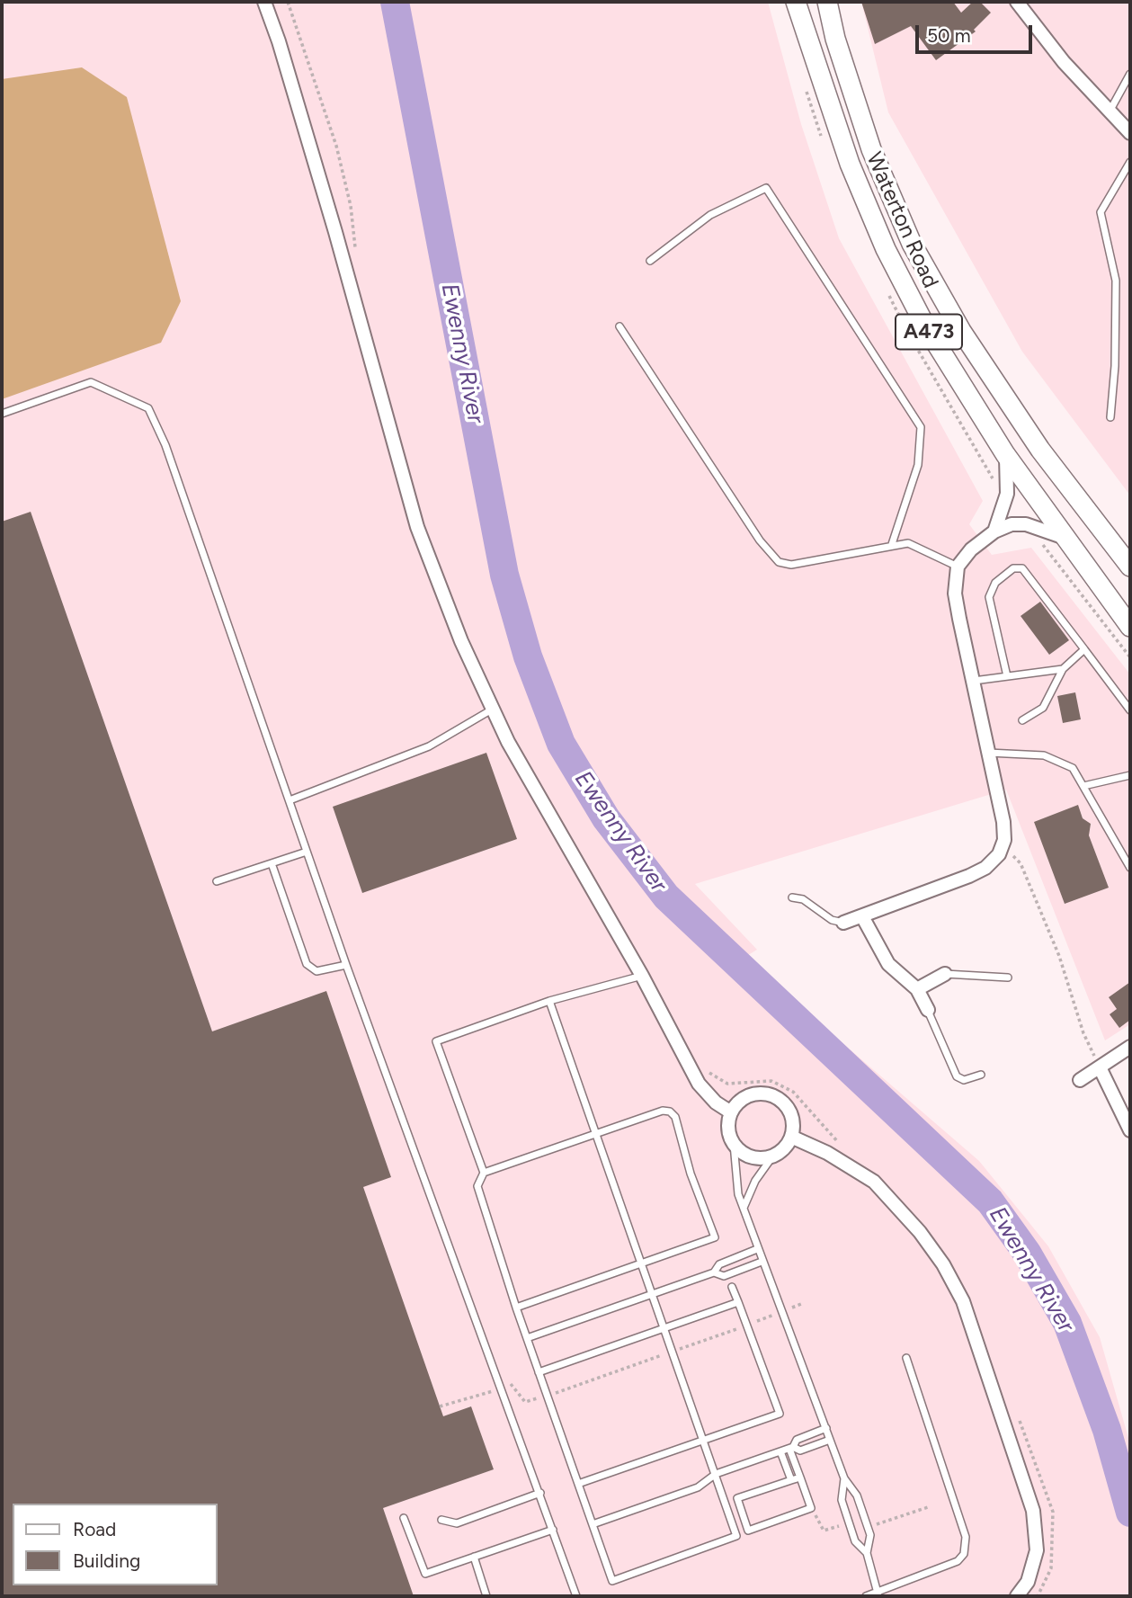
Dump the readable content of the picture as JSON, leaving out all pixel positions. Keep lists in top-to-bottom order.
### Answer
{
  "streets": {
    "main road": ["Waterton Road", "A473"]
  },
  "water": ["Ewenny River"],
  "legend": ["Road", "Building"],
  "scale_bar": "50 m"
}
